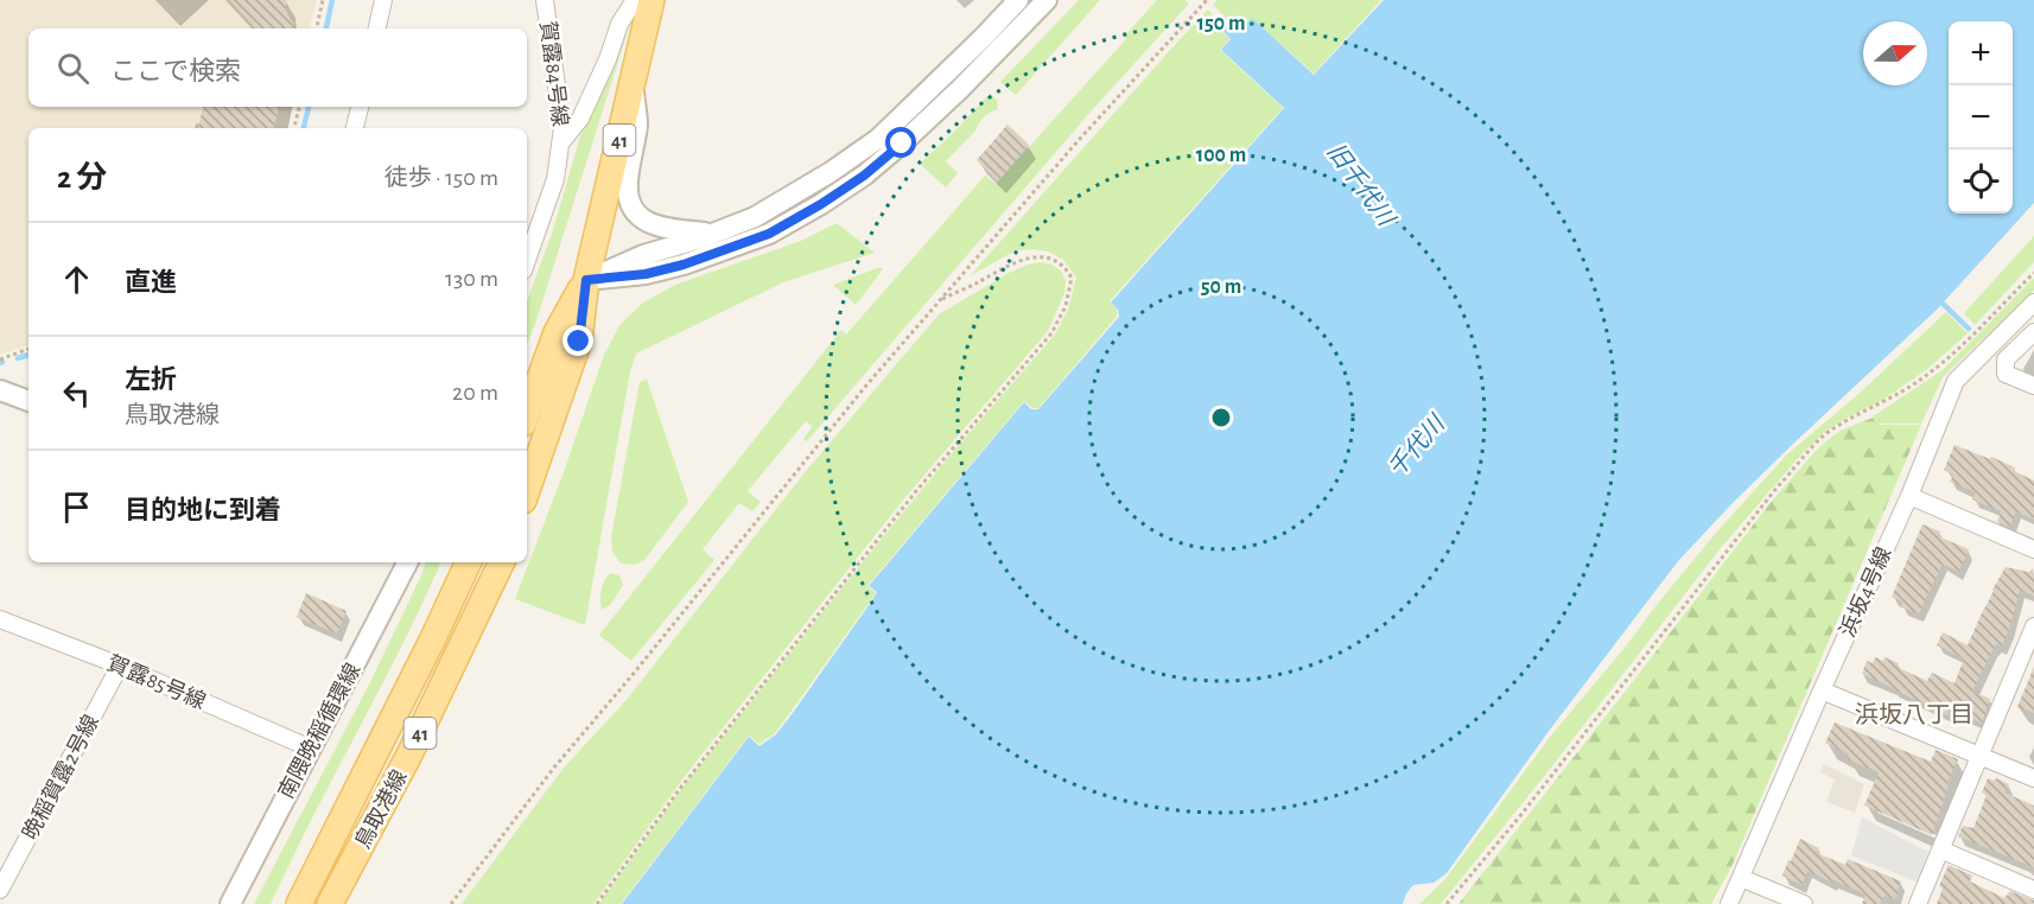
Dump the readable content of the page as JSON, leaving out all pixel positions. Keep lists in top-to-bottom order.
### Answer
{
  "streets": {
    "main road": ["41", "鳥取港線"],
    "street": [
      "賀露84号線",
      "浜坂4号線",
      "賀露85号線",
      "南隈晩稲循環線",
      "晩稲賀露2号線"
    ]
  },
  "crossings": [
    ["賀露85号線", "南隈晩稲循環線"],
    ["賀露85号線", "晩稲賀露2号線"]
  ],
  "districts": ["浜坂八丁目"],
  "water": ["旧千代川", "千代川"],
  "north": "right",
  "page": {
    "map_buttons": ["+", "−"],
    "search": "ここで検索",
    "heading": ["2 分", "徒歩 · 150 m"],
    "list": [
      ["直進", "130 m"],
      ["左折", "鳥取港線", "20 m"],
      "目的地に到着"
    ]
  },
  "rings": ["150 m", "100 m", "50 m"]
}
